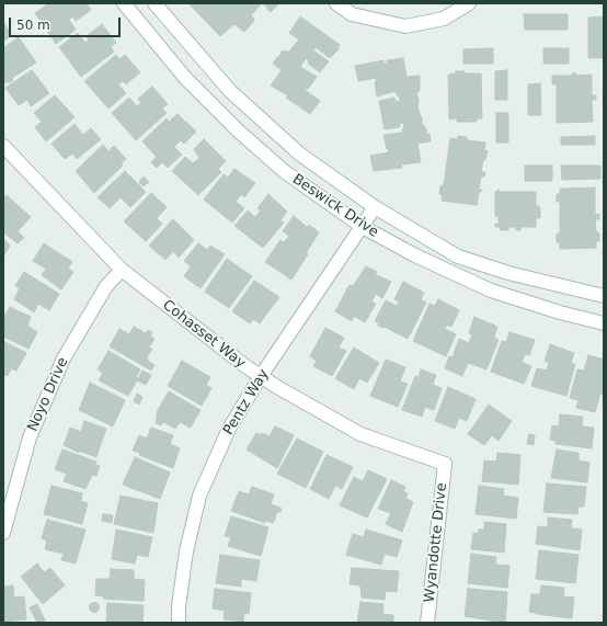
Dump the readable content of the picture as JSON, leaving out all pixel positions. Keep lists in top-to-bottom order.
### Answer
{
  "streets": {
    "street": [
      "Beswick Drive",
      "Cohasset Way",
      "Noyo Drive",
      "Pentz Way",
      "Wyandotte Drive"
    ]
  },
  "crossings": [
    ["Beswick Drive", "Pentz Way"],
    ["Cohasset Way", "Noyo Drive"],
    ["Cohasset Way", "Pentz Way"],
    ["Cohasset Way", "Wyandotte Drive"]
  ],
  "scale_bar": "50 m"
}
